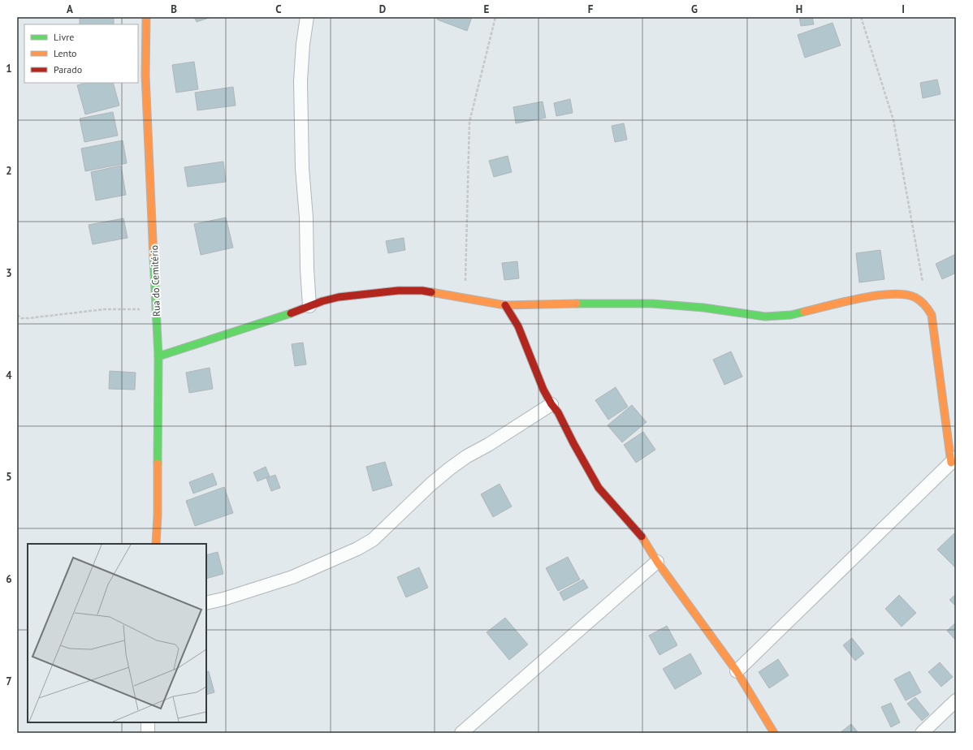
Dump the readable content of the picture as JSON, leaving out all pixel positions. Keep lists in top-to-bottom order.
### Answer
{
  "streets": {
    "street": ["Rua do Cemitério"]
  },
  "legend": ["Livre", "Lento", "Parado"],
  "grid": {
    "columns": [
      "A",
      "B",
      "C",
      "D",
      "E",
      "F",
      "G",
      "H",
      "I"
    ],
    "rows": [
      "1",
      "2",
      "3",
      "4",
      "5",
      "6",
      "7"
    ]
  }
}
